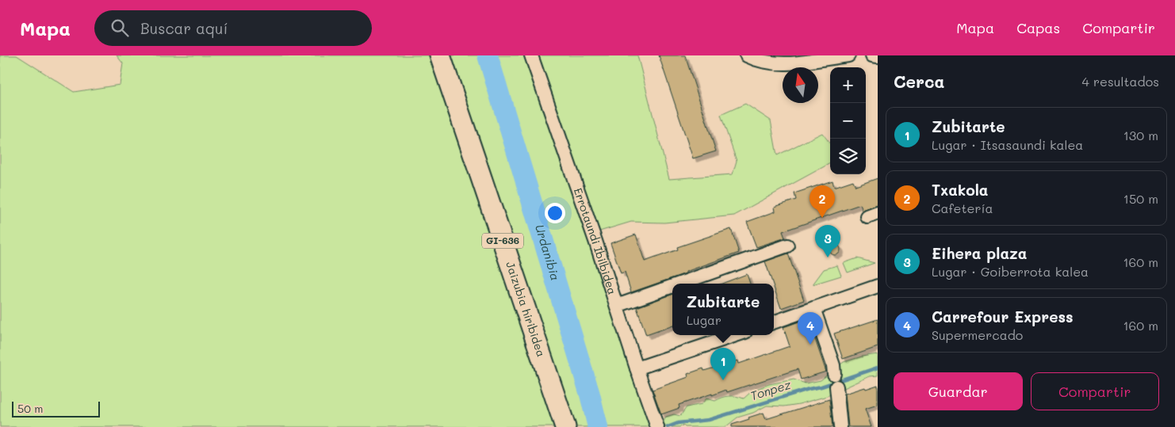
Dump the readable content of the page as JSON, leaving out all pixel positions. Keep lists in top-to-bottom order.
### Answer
{
  "streets": {
    "main road": ["GI-636", "Jaizubia hiribidea"],
    "street": ["Errotaundi Ibilbidea"]
  },
  "water": ["Urdanibia", "Tonpez"],
  "scale_bar": "50 m",
  "north": "top",
  "page": {
    "header": "Mapa",
    "search": "Buscar aquí",
    "nav": ["Mapa", "Capas", "Compartir"],
    "heading": ["Cerca", "4 resultados"],
    "map_buttons": ["+", "−"],
    "list": [
      {
        "mark": "1",
        "name": "Zubitarte",
        "note": "Lugar · Itsasaundi kalea",
        "value": "130 m"
      },
      {
        "mark": "2",
        "name": "Txakola",
        "note": "Cafetería",
        "value": "150 m"
      },
      {
        "mark": "3",
        "name": "Eihera plaza",
        "note": "Lugar · Goiberrota kalea",
        "value": "160 m"
      },
      {
        "mark": "4",
        "name": "Carrefour Express",
        "note": "Supermercado",
        "value": "160 m"
      }
    ],
    "pins": [
      "2",
      "3",
      "4",
      "1"
    ],
    "popup": ["Zubitarte", "Lugar"],
    "buttons": ["Guardar", "Compartir"],
    "scale": "50 m"
  }
}
